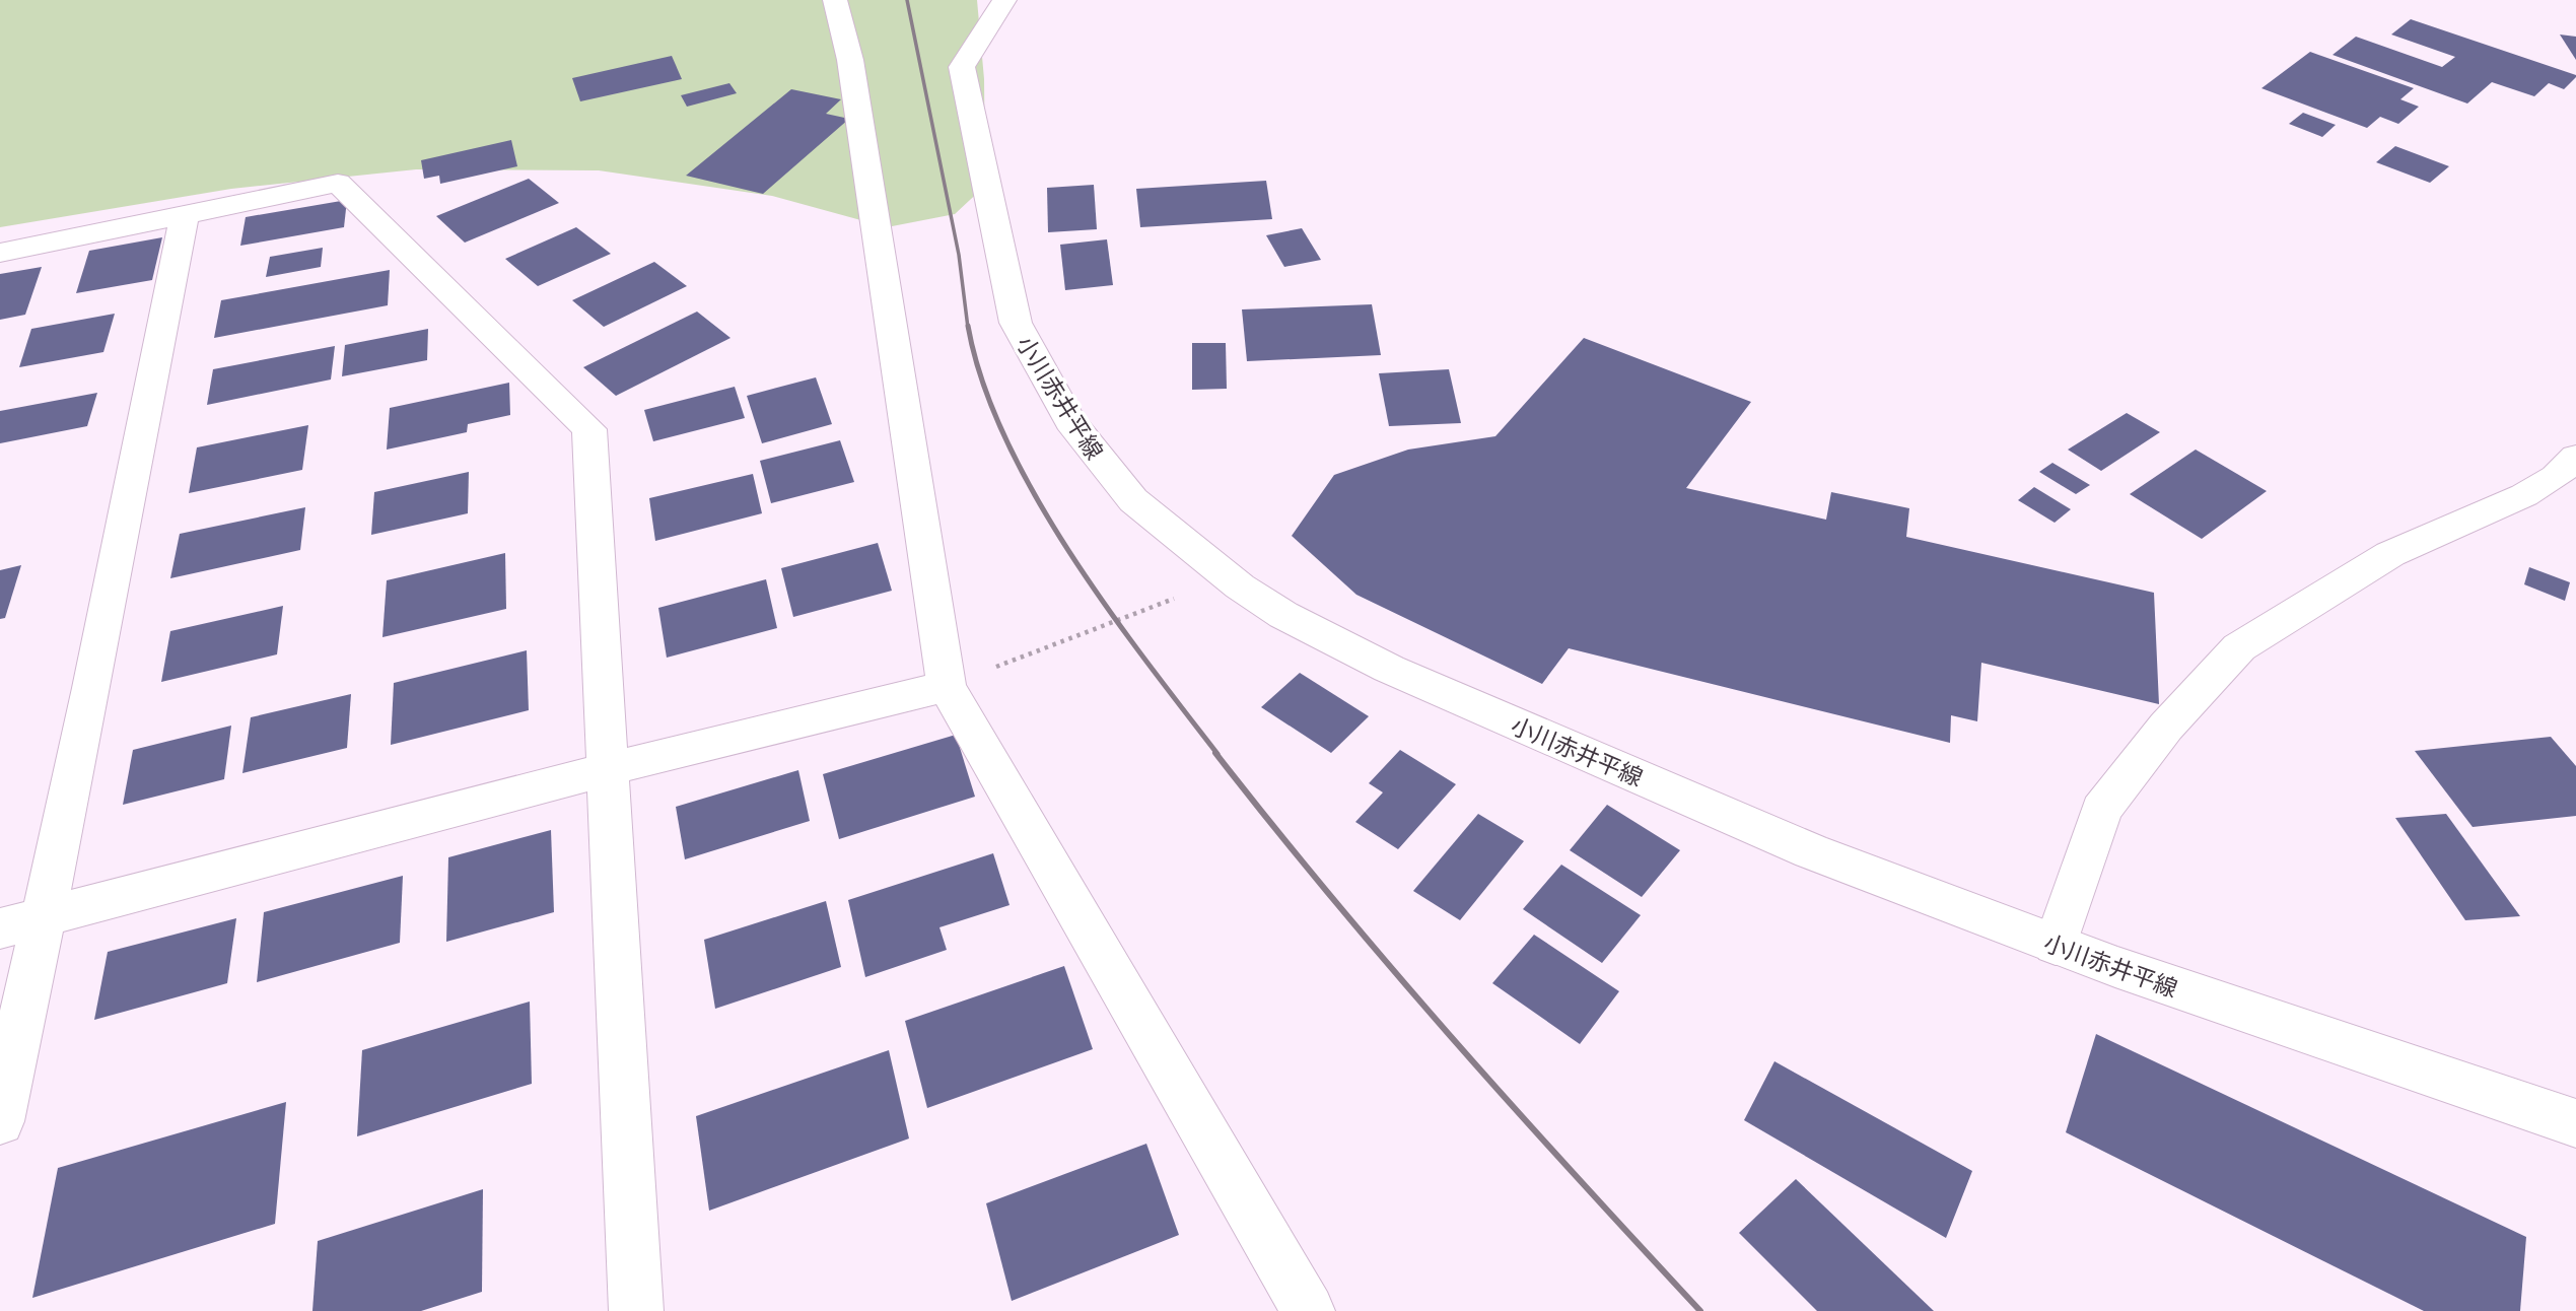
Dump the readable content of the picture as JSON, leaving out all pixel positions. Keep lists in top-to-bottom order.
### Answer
{
  "streets": {
    "street": ["小川赤井平線"]
  }
}
